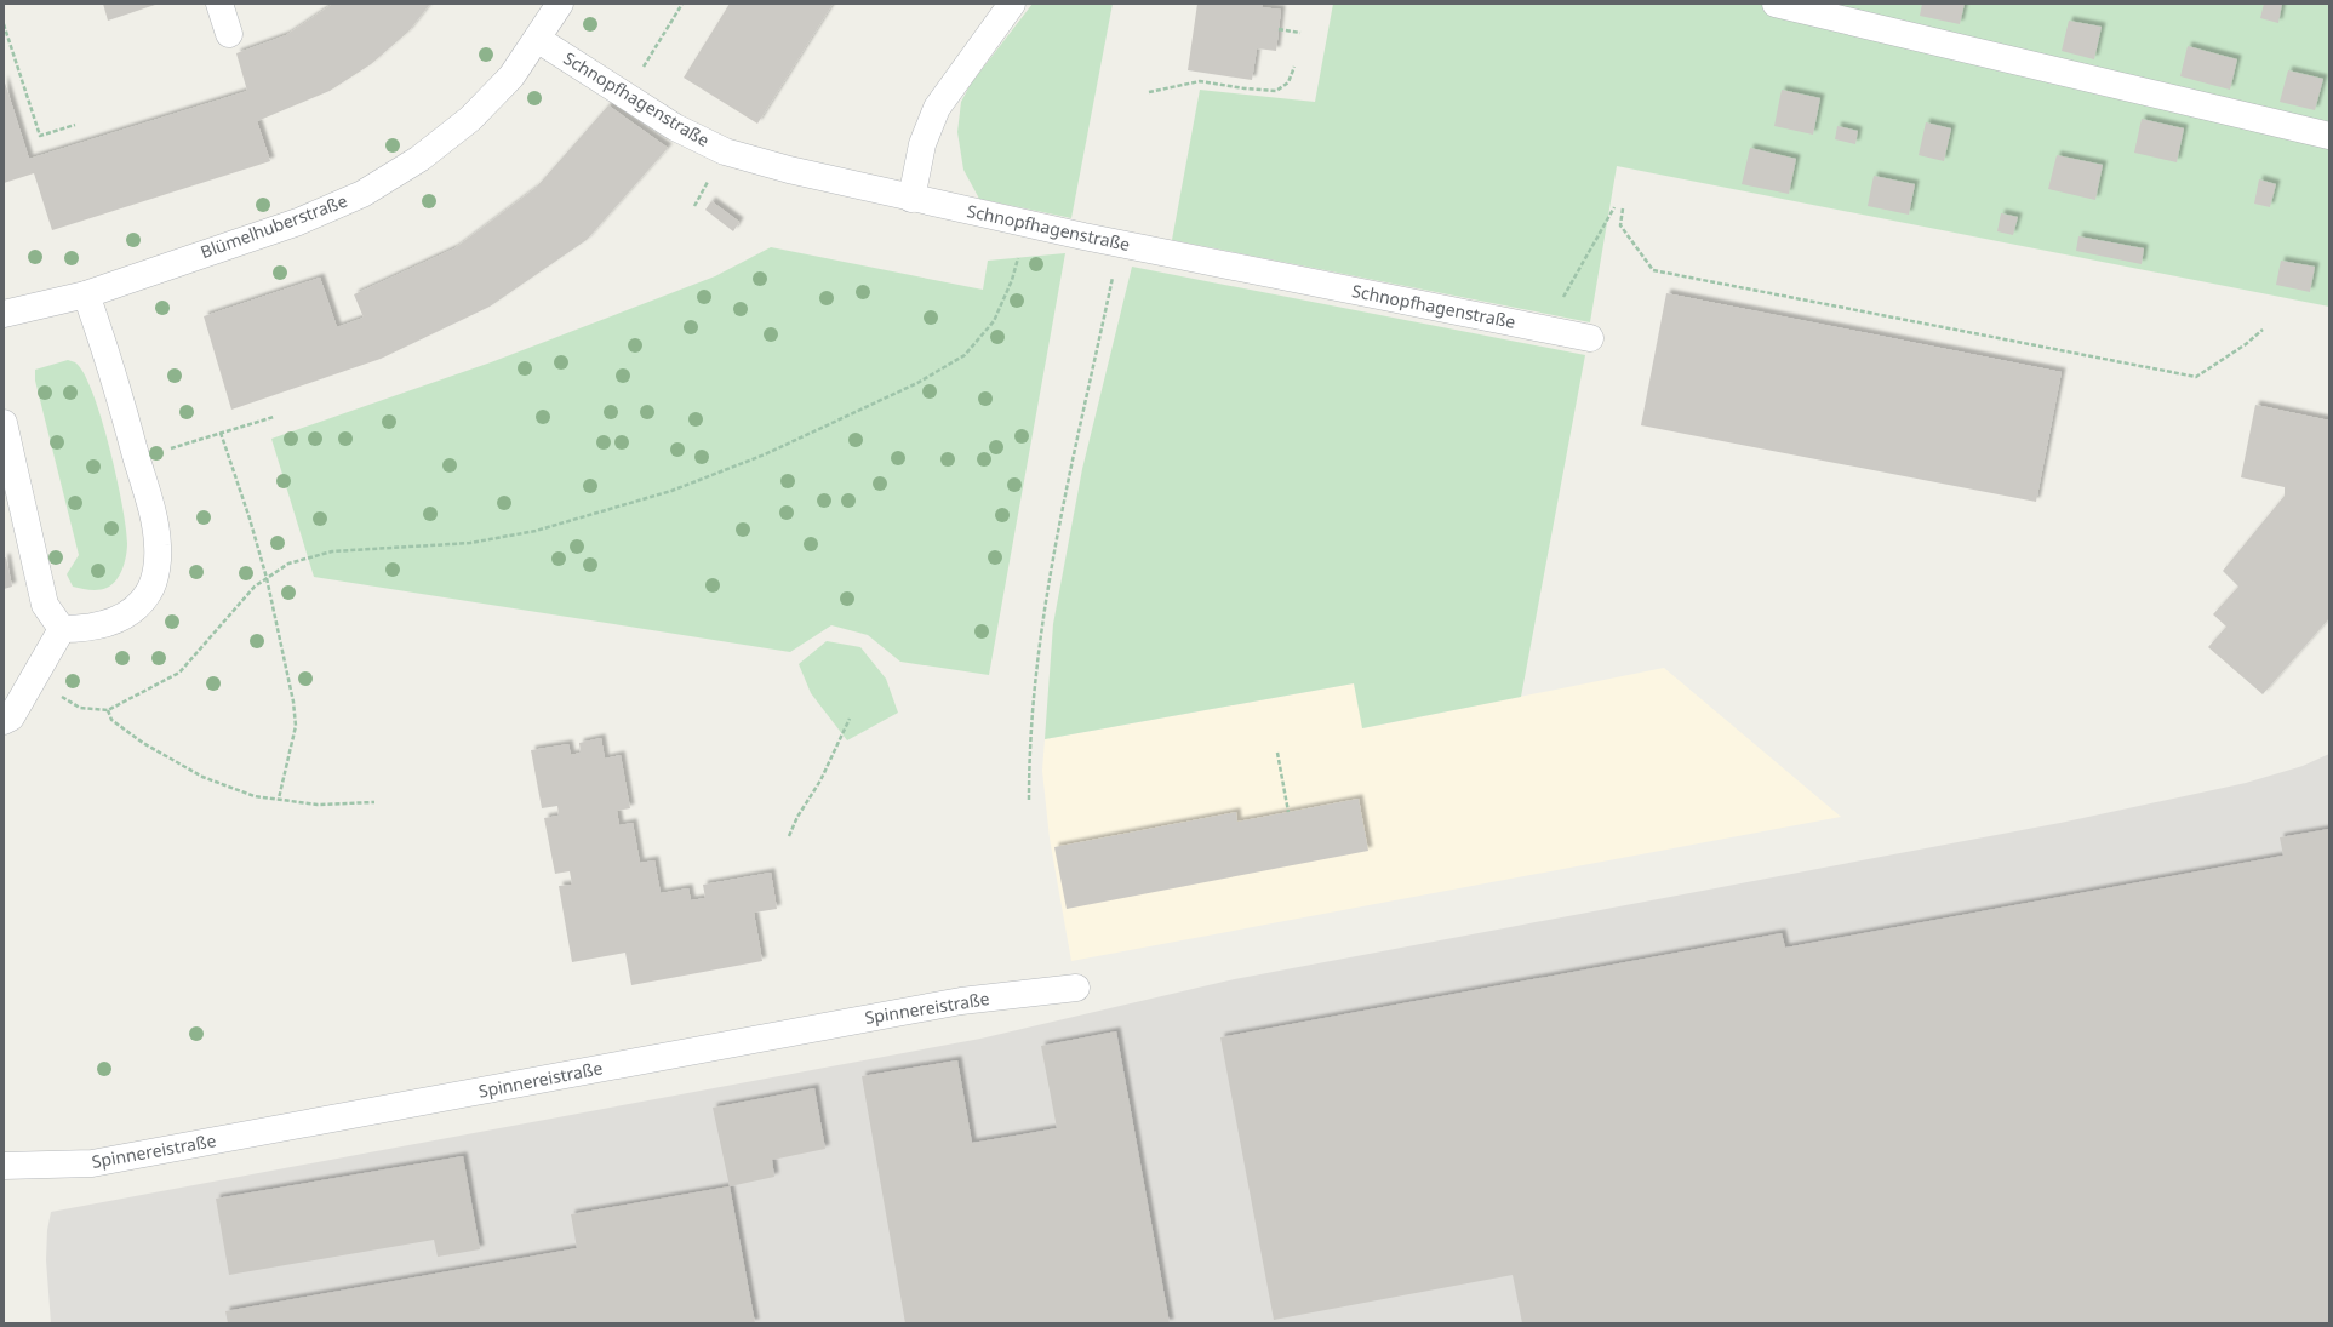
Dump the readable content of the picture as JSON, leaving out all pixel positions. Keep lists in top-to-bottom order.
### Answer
{
  "streets": {
    "street": ["Schnopfhagenstraße", "Blümelhuberstraße", "Spinnereistraße"]
  },
  "crossings": [
    ["Schnopfhagenstraße", "Blümelhuberstraße"]
  ]
}
